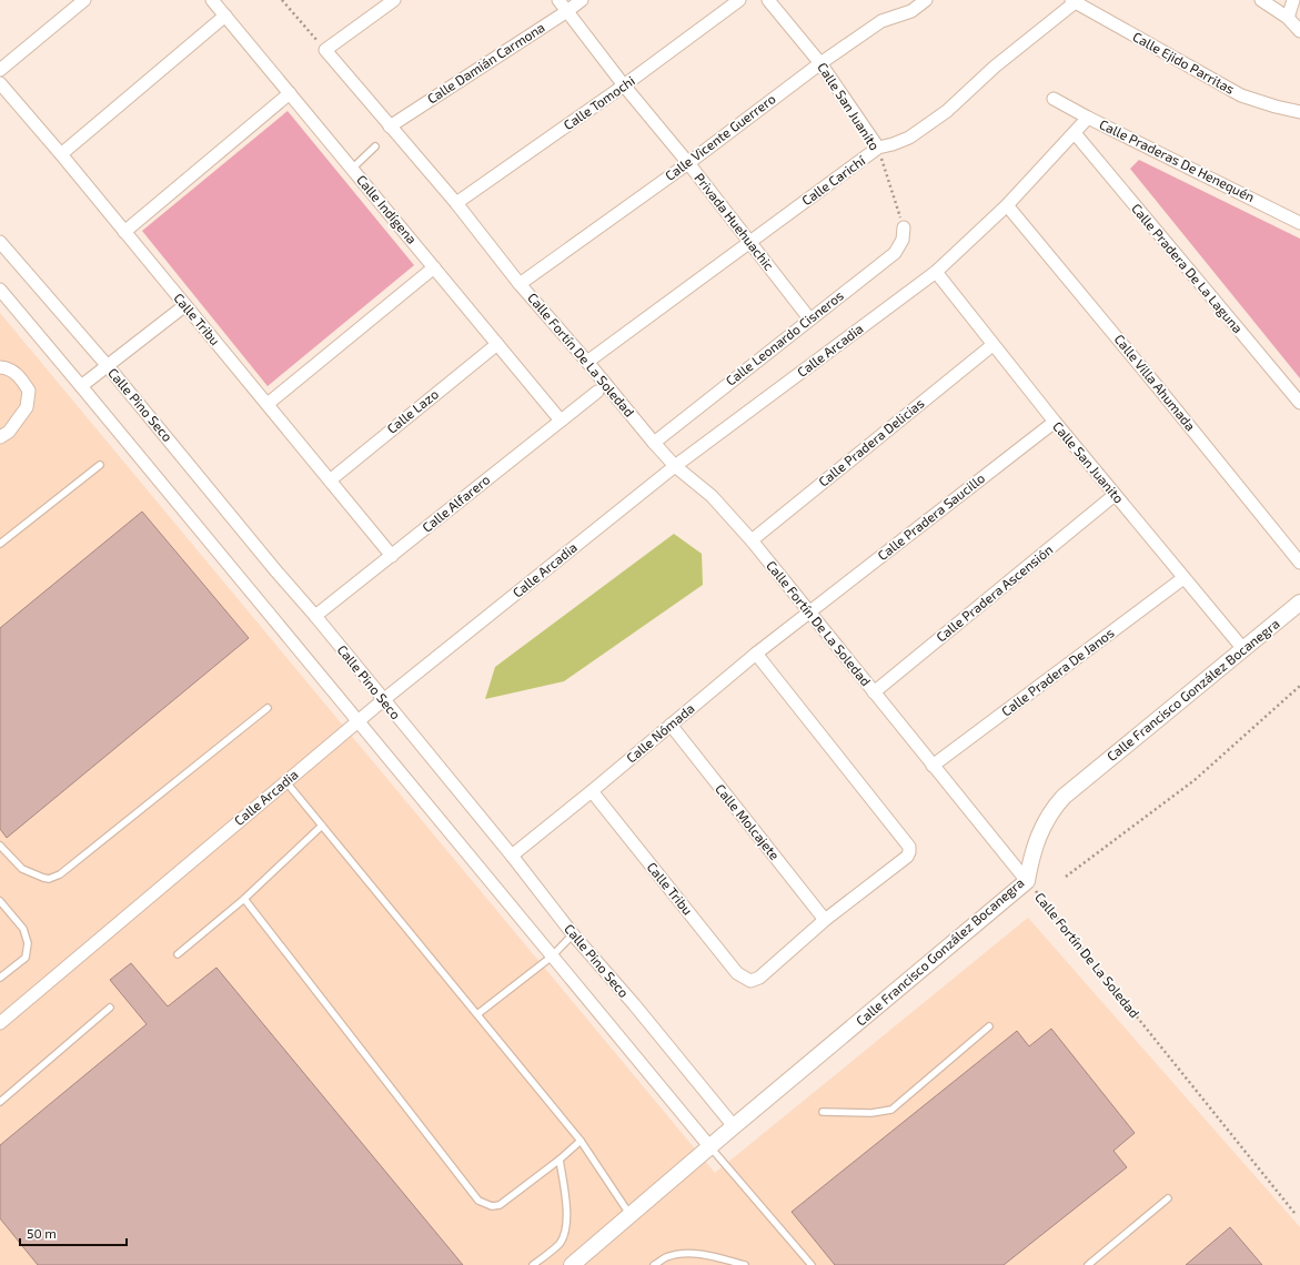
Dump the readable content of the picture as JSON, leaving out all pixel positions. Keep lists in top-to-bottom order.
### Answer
{
  "streets": {
    "street": [
      "Calle Damián Carmona",
      "Calle Ejido Parritas",
      "Calle Tomochi",
      "Calle San Juanito",
      "Calle Vicente Guerrero",
      "Calle Praderas De Henequén",
      "Calle Carichí",
      "Calle Indígena",
      "Privada Huehuachic",
      "Calle Pradera De La Laguna",
      "Calle Tribu",
      "Calle Leonardo Cisneros",
      "Calle Arcadia",
      "Calle Fortín De La Soledad",
      "Calle Villa Ahumada",
      "Calle Pino Seco",
      "Calle Lazo",
      "Calle Pradera Delicias",
      "Calle Alfarero",
      "Calle Pradera Saucillo",
      "Calle Pradera Ascensión",
      "Calle Pradera De Janos",
      "Calle Francisco González Bocanegra",
      "Calle Nómada",
      "Calle Molcajete"
    ]
  },
  "crossings": [
    ["Calle Damián Carmona", "Privada Huehuachic"],
    ["Calle Damián Carmona", "Calle Fortín De La Soledad"],
    ["Calle Ejido Parritas", "Calle Carichí"],
    ["Calle Tomochi", "Privada Huehuachic"],
    ["Calle Tomochi", "Calle Fortín De La Soledad"],
    ["Calle San Juanito", "Calle Vicente Guerrero"],
    ["Calle San Juanito", "Calle Carichí"],
    ["Calle San Juanito", "Calle Leonardo Cisneros"],
    ["Calle San Juanito", "Calle Arcadia"],
    ["Calle San Juanito", "Calle Pradera Delicias"],
    ["Calle San Juanito", "Calle Pradera Saucillo"],
    ["Calle San Juanito", "Calle Pradera Ascensión"],
    ["Calle San Juanito", "Calle Pradera De Janos"],
    ["Calle San Juanito", "Calle Francisco González Bocanegra"],
    ["Calle Vicente Guerrero", "Privada Huehuachic"],
    ["Calle Vicente Guerrero", "Calle Fortín De La Soledad"],
    ["Calle Praderas De Henequén", "Calle Arcadia"],
    ["Calle Carichí", "Privada Huehuachic"],
    ["Calle Carichí", "Calle Fortín De La Soledad"],
    ["Calle Indígena", "Calle Lazo"],
    ["Calle Indígena", "Calle Alfarero"],
    ["Privada Huehuachic", "Calle Leonardo Cisneros"],
    ["Calle Pradera De La Laguna", "Calle Arcadia"],
    ["Calle Tribu", "Calle Lazo"],
    ["Calle Tribu", "Calle Alfarero"],
    ["Calle Tribu", "Calle Nómada"],
    ["Calle Tribu", "Calle Molcajete"],
    ["Calle Leonardo Cisneros", "Calle Fortín De La Soledad"],
    ["Calle Arcadia", "Calle Fortín De La Soledad"],
    ["Calle Arcadia", "Calle Villa Ahumada"],
    ["Calle Arcadia", "Calle Pino Seco"],
    ["Calle Fortín De La Soledad", "Calle Pradera Delicias"],
    ["Calle Fortín De La Soledad", "Calle Pradera Saucillo"],
    ["Calle Fortín De La Soledad", "Calle Pradera Ascensión"],
    ["Calle Fortín De La Soledad", "Calle Pradera De Janos"],
    ["Calle Fortín De La Soledad", "Calle Francisco González Bocanegra"],
    ["Calle Fortín De La Soledad", "Calle Nómada"],
    ["Calle Pino Seco", "Calle Alfarero"],
    ["Calle Pino Seco", "Calle Francisco González Bocanegra"],
    ["Calle Pino Seco", "Calle Nómada"],
    ["Calle Pradera Saucillo", "Calle Nómada"],
    ["Calle Nómada", "Calle Molcajete"]
  ],
  "scale_bar": "50 m"
}
